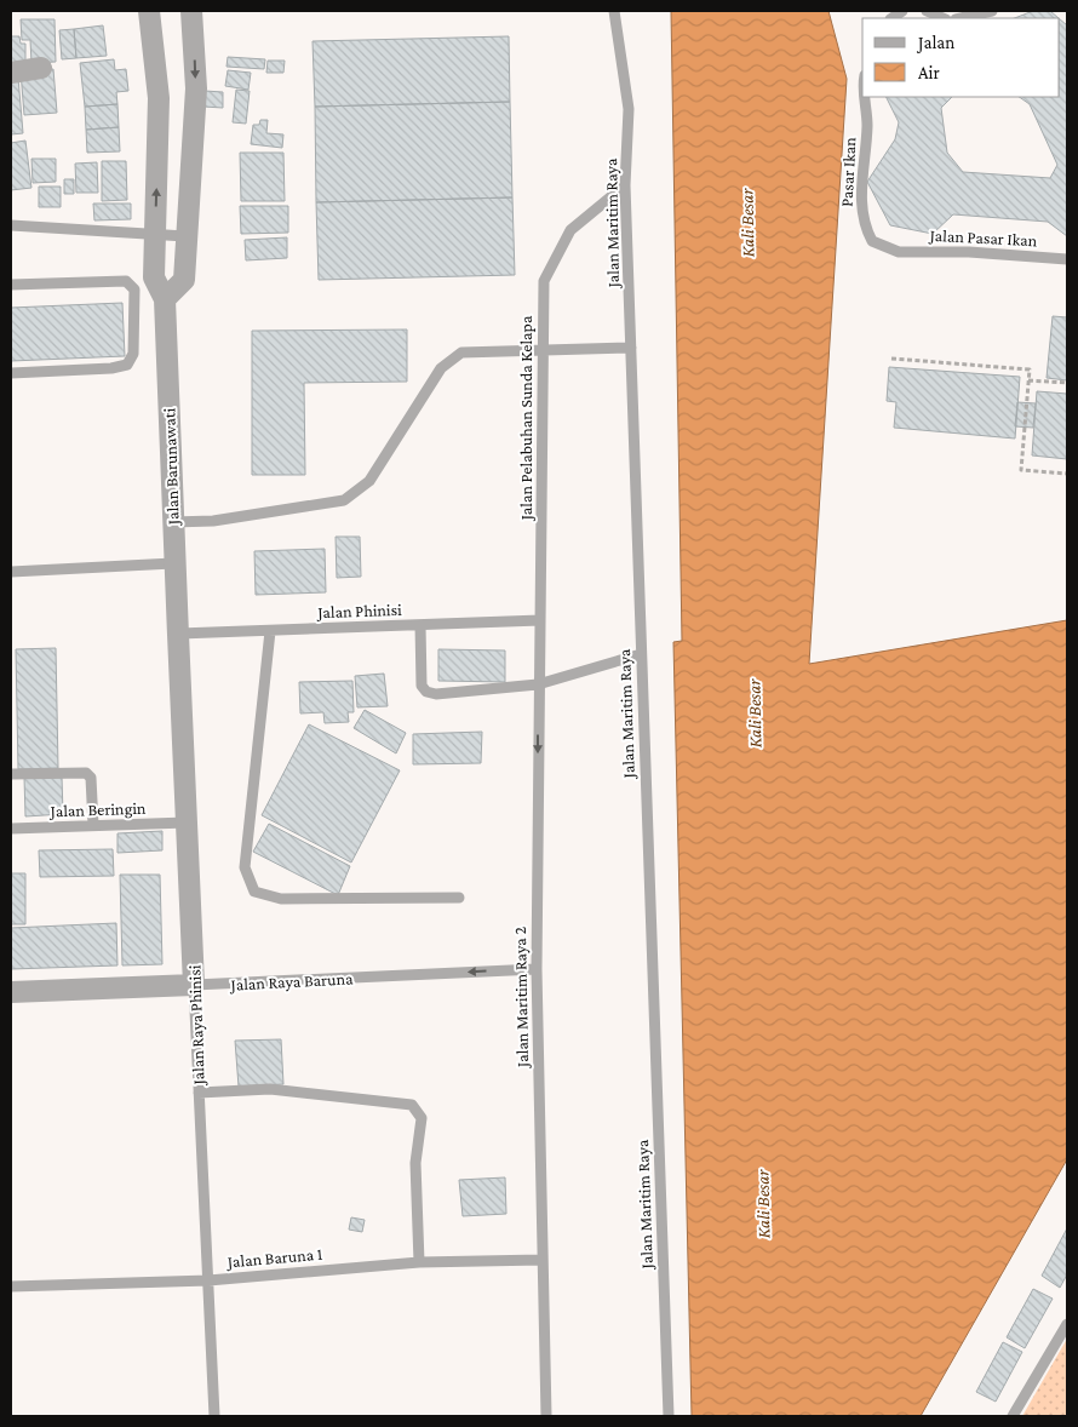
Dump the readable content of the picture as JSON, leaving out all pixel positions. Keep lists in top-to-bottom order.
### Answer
{
  "streets": {
    "street": ["Jalan Barunawati", "Jalan Raya Baruna", "Jalan Raya Phinisi"],
    "lane": [
      "Pasar Ikan",
      "Jalan Maritim Raya",
      "Jalan Pasar Ikan",
      "Jalan Pelabuhan Sunda Kelapa",
      "Jalan Phinisi",
      "Jalan Beringin",
      "Jalan Maritim Raya 2",
      "Jalan Baruna 1"
    ]
  },
  "crossings": [
    ["Pasar Ikan", "Jalan Pasar Ikan"],
    ["Jalan Maritim Raya", "Jalan Pelabuhan Sunda Kelapa"],
    ["Jalan Pelabuhan Sunda Kelapa", "Jalan Phinisi"],
    ["Jalan Pelabuhan Sunda Kelapa", "Jalan Maritim Raya 2"],
    ["Jalan Barunawati", "Jalan Phinisi"],
    ["Jalan Barunawati", "Jalan Raya Phinisi"],
    ["Jalan Phinisi", "Jalan Raya Phinisi"],
    ["Jalan Beringin", "Jalan Raya Phinisi"],
    ["Jalan Raya Baruna", "Jalan Maritim Raya 2"],
    ["Jalan Raya Baruna", "Jalan Raya Phinisi"],
    ["Jalan Maritim Raya 2", "Jalan Baruna 1"],
    ["Jalan Raya Phinisi", "Jalan Baruna 1"]
  ],
  "one_way": ["Jalan Raya Baruna", "Jalan Maritim Raya 2"],
  "water": ["Kali Besar"],
  "legend": ["Jalan", "Air"]
}
